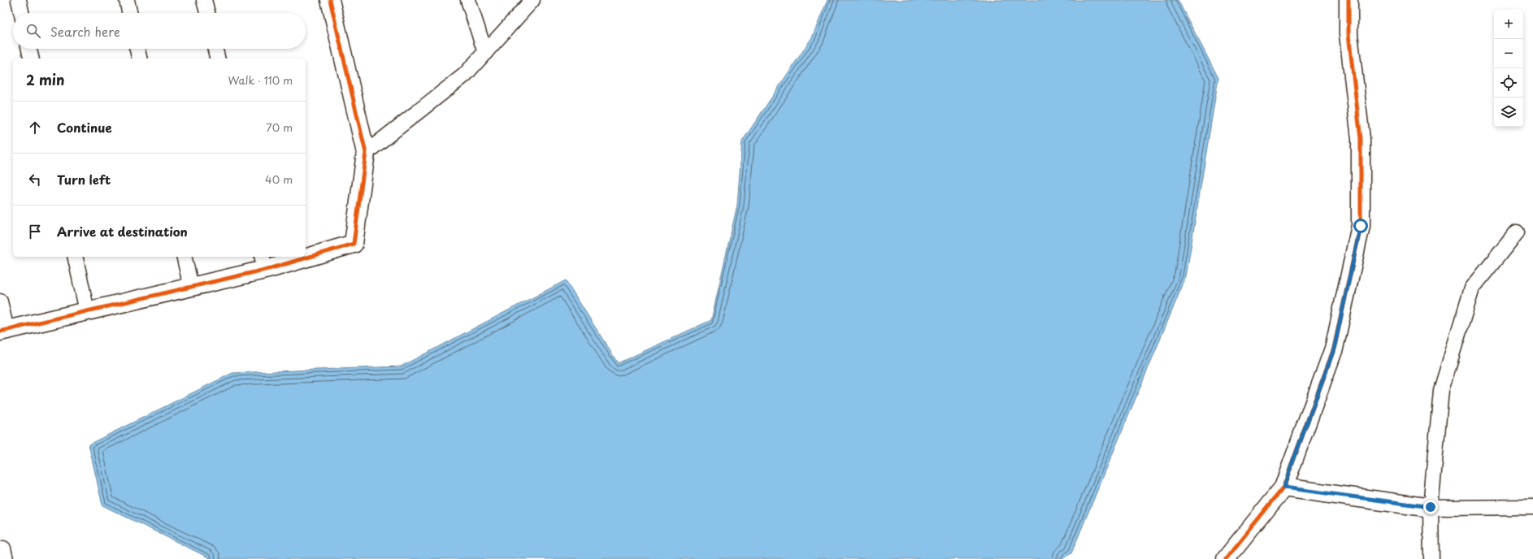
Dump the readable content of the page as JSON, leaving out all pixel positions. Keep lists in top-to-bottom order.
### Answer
{
  "page": {
    "map_buttons": ["+", "−"],
    "search": "Search here",
    "heading": ["2 min", "Walk · 110 m"],
    "list": [
      ["Continue", "70 m"],
      ["Turn left", "40 m"],
      "Arrive at destination"
    ]
  }
}
